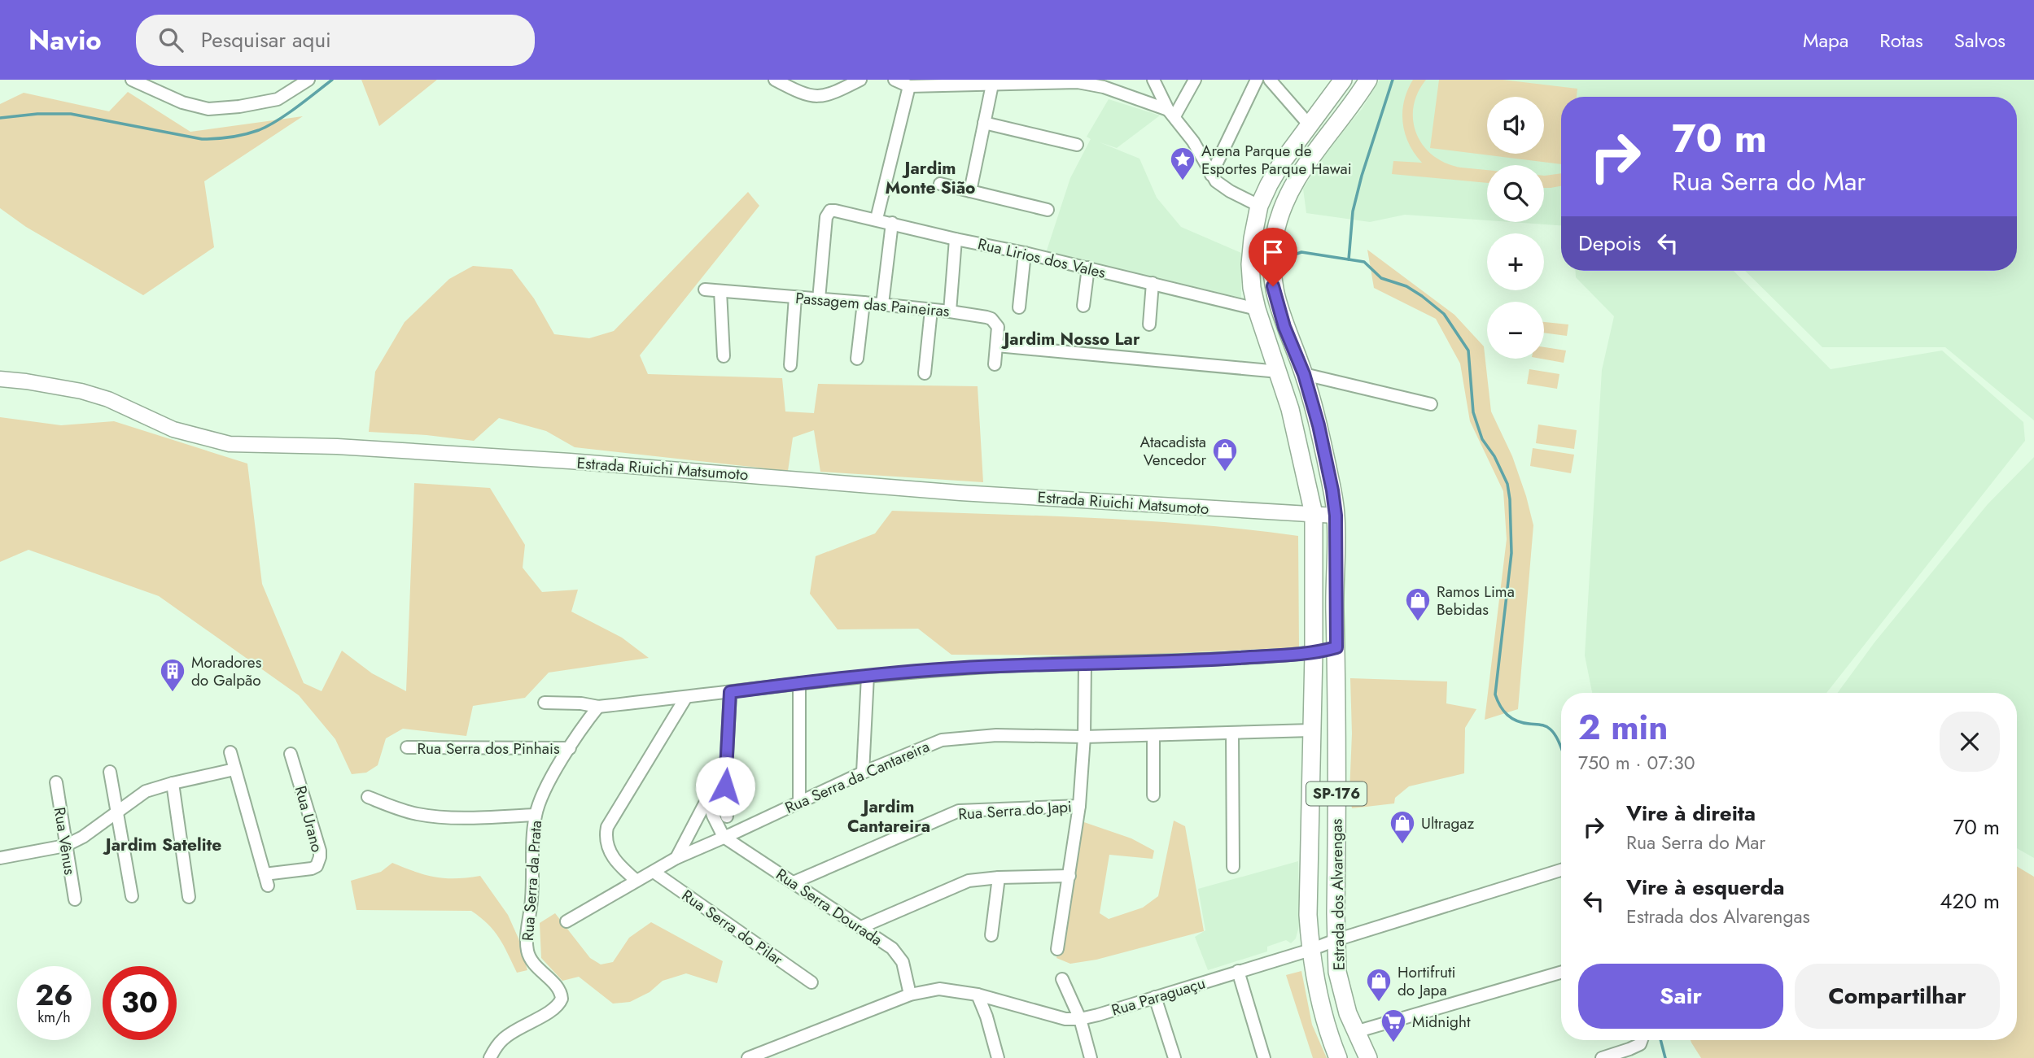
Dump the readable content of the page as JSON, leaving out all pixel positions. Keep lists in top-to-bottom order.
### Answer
{
  "streets": {
    "main road": ["SP-176", "Estrada dos Alvarengas"],
    "street": [
      "Rua Lirios dos Vales",
      "Passagem das Paineiras",
      "Estrada Riuichi Matsumoto",
      "Rua Serra dos Pinhais",
      "Rua Serra da Cantareira",
      "Rua Serra do Japi",
      "Rua Urano",
      "Rua Vênus",
      "Rua Serra da Prata",
      "Rua Serra Dourada",
      "Rua Serra do Pilar",
      "Rua Paraguaçu"
    ]
  },
  "crossings": [
    ["Rua Lirios dos Vales", "Passagem das Paineiras"],
    ["Rua Lirios dos Vales", "Estrada dos Alvarengas"],
    ["Estrada Riuichi Matsumoto", "Estrada dos Alvarengas"],
    ["Rua Serra dos Pinhais", "Rua Serra da Prata"],
    ["Rua Serra da Cantareira", "Estrada dos Alvarengas"],
    ["Rua Serra da Cantareira", "Rua Serra Dourada"],
    ["Rua Serra da Cantareira", "Rua Serra do Pilar"],
    ["Rua Serra do Japi", "Rua Serra Dourada"],
    ["Estrada dos Alvarengas", "Rua Paraguaçu"],
    ["Rua Serra Dourada", "Rua Paraguaçu"]
  ],
  "districts": [
    "Jardim Monte Sião",
    "Jardim Nosso Lar",
    "Jardim Cantareira",
    "Jardim Satelite"
  ],
  "places": {
    "place": ["Arena Parque de Esportes Parque Hawai"],
    "shop": [
      "Atacadista Vencedor",
      "Ramos Lima Bebidas",
      "Ultragaz",
      "Hortifruti do Japa"
    ],
    "building": ["Moradores do Galpão"],
    "supermarket": ["Midnight"]
  },
  "page": {
    "header": "Navio",
    "search": "Pesquisar aqui",
    "nav": ["Mapa", "Rotas", "Salvos"],
    "map_buttons": ["+", "−"],
    "turn": ["70 m", "Rua Serra do Mar"],
    "then": "Depois",
    "heading": ["2 min", "750 m · 07:30"],
    "list": [
      {
        "name": "Vire à direita",
        "note": "Rua Serra do Mar",
        "value": "70 m"
      },
      {
        "name": "Vire à esquerda",
        "note": "Estrada dos Alvarengas",
        "value": "420 m"
      }
    ],
    "buttons": ["Sair", "Compartilhar"],
    "speed": "26 km/h",
    "limit": "30"
  }
}
